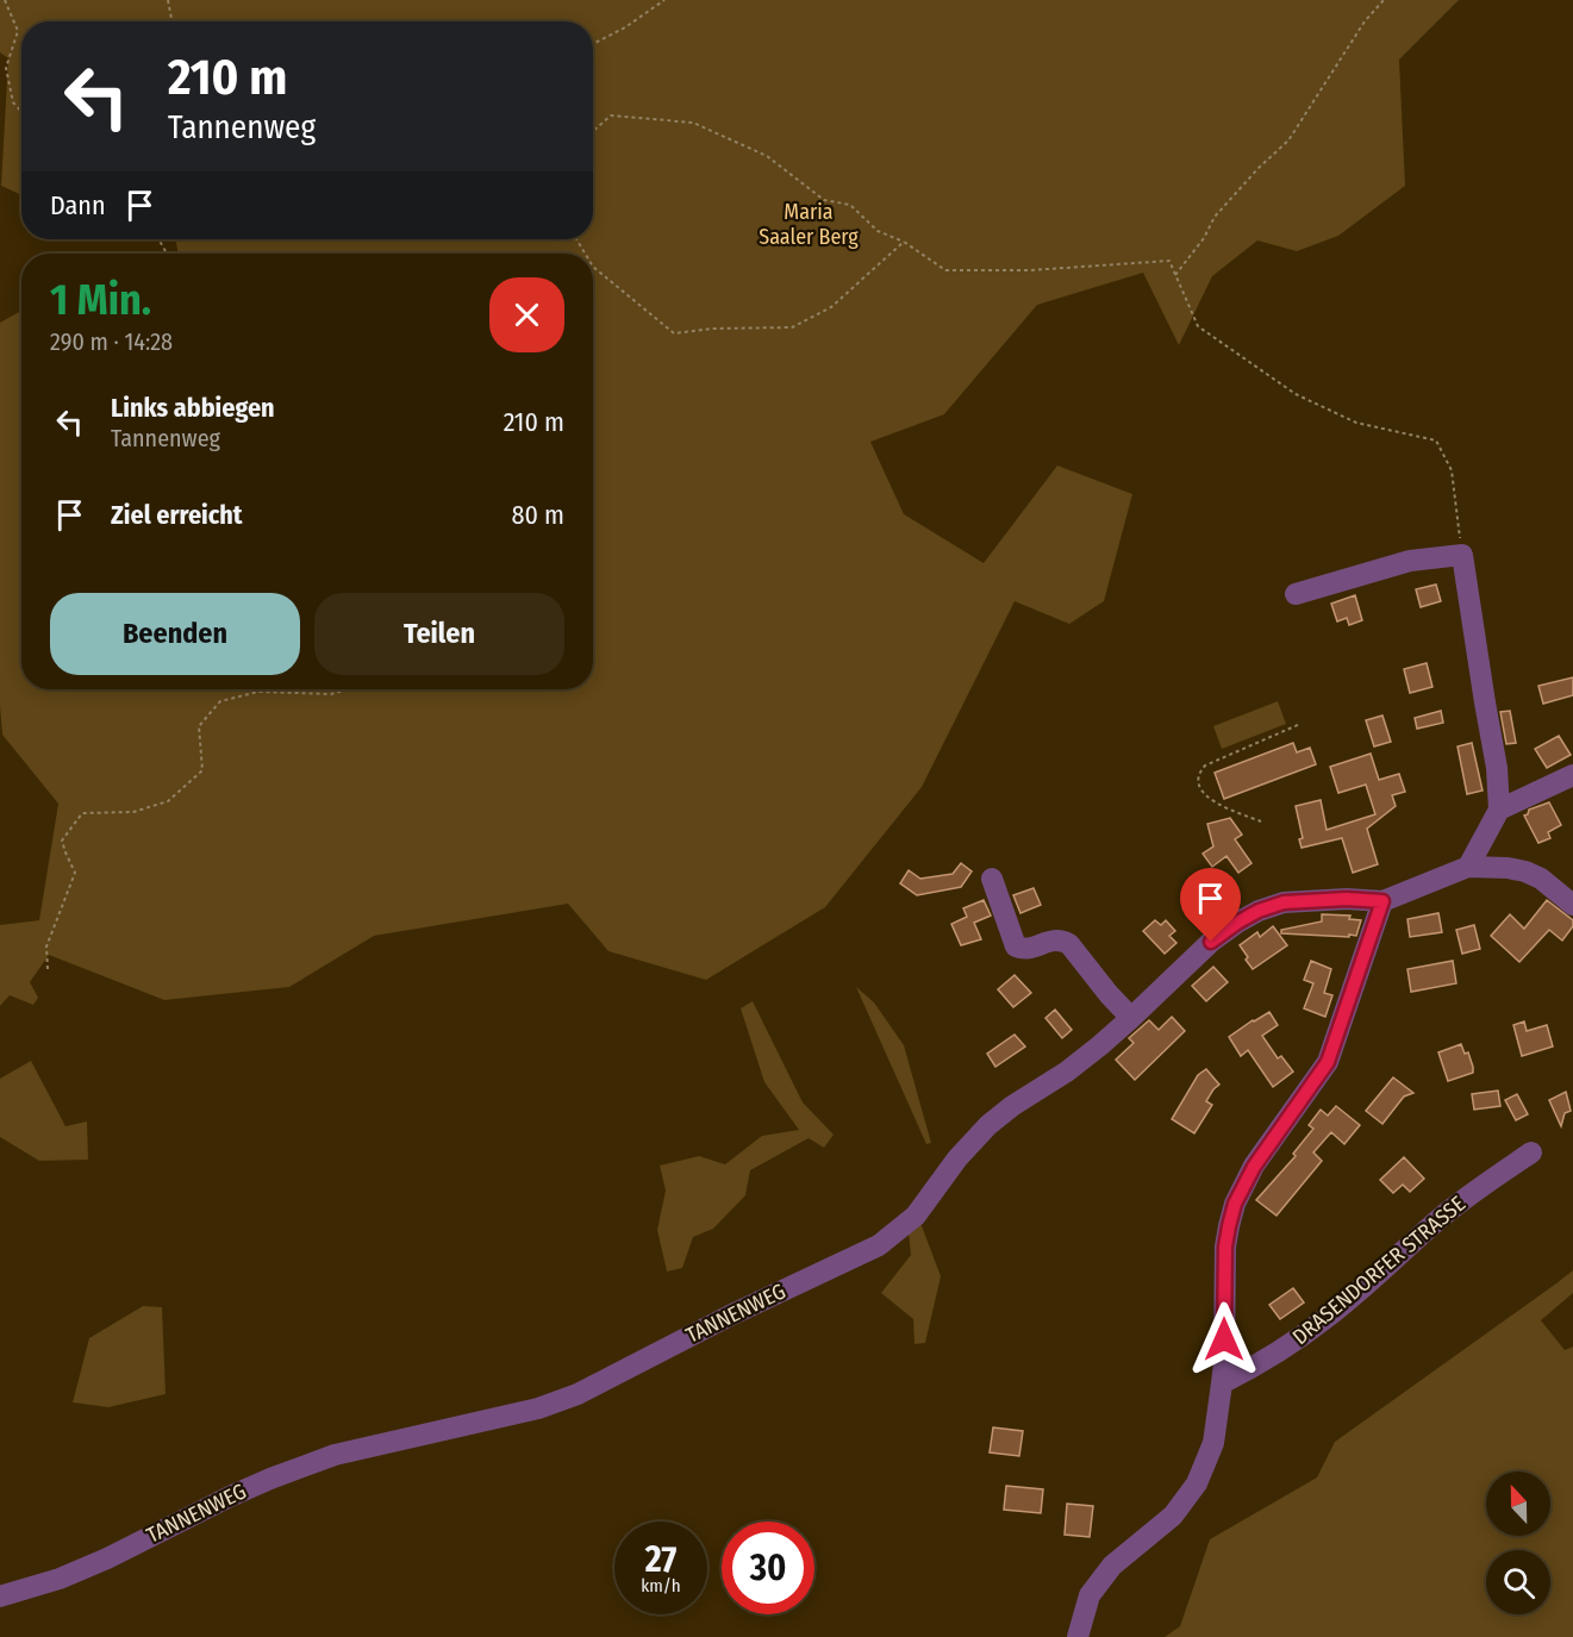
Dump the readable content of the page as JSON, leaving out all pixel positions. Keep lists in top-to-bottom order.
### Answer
{
  "streets": {
    "street": ["DRASENDORFER STRASSE", "TANNENWEG"]
  },
  "parks": ["Maria Saaler Berg"],
  "north": "top",
  "page": {
    "turn": ["210 m", "Tannenweg"],
    "then": "Dann",
    "heading": ["1 Min.", "290 m · 14:28"],
    "list": [
      {
        "name": "Links abbiegen",
        "note": "Tannenweg",
        "value": "210 m"
      },
      {
        "name": "Ziel erreicht",
        "value": "80 m"
      }
    ],
    "buttons": ["Beenden", "Teilen"],
    "speed": "27 km/h",
    "limit": "30"
  }
}
